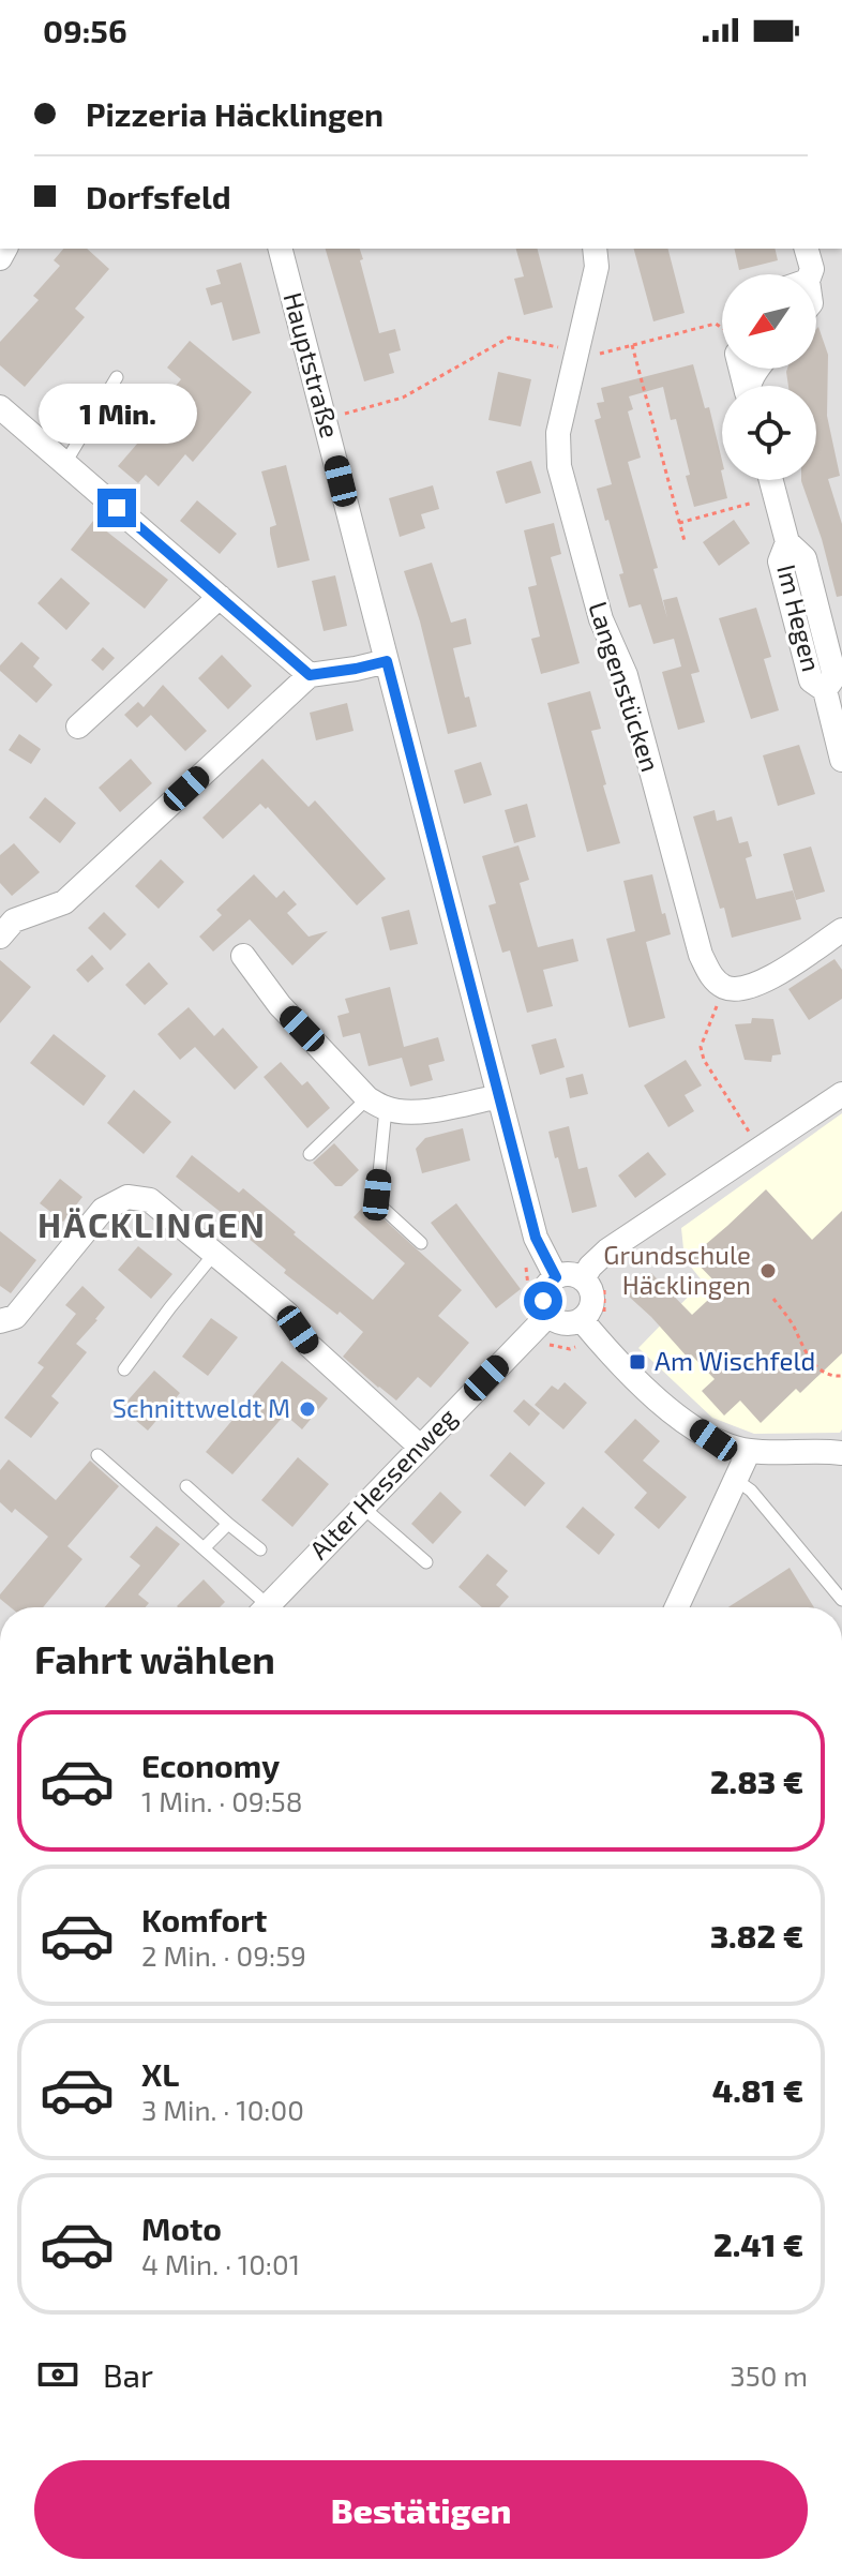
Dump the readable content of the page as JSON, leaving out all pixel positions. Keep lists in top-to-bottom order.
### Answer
{
  "streets": {
    "street": [
      "Hauptstraße",
      "Im Hegen",
      "Langenstücken",
      "Alter Hessenweg"
    ]
  },
  "crossings": [
    ["Hauptstraße", "Alter Hessenweg"]
  ],
  "districts": ["HÄCKLINGEN"],
  "places": {
    "other": ["Grundschule Häcklingen", "Schnittweldt M"],
    "transit": ["Am Wischfeld"]
  },
  "north": "bottom left",
  "page": {
    "status": "09:56",
    "banner": ["Pizzeria Häcklingen", "Dorfsfeld"],
    "bubble": "1 Min.",
    "heading": "Fahrt wählen",
    "list": [
      {
        "name": "Economy",
        "note": "1 Min. · 09:58",
        "value": "2.83 €"
      },
      {
        "name": "Komfort",
        "note": "2 Min. · 09:59",
        "value": "3.82 €"
      },
      {
        "name": "XL",
        "note": "3 Min. · 10:00",
        "value": "4.81 €"
      },
      {
        "name": "Moto",
        "note": "4 Min. · 10:01",
        "value": "2.41 €"
      }
    ],
    "pay": ["Bar", "350 m"],
    "buttons": "Bestätigen"
  }
}
